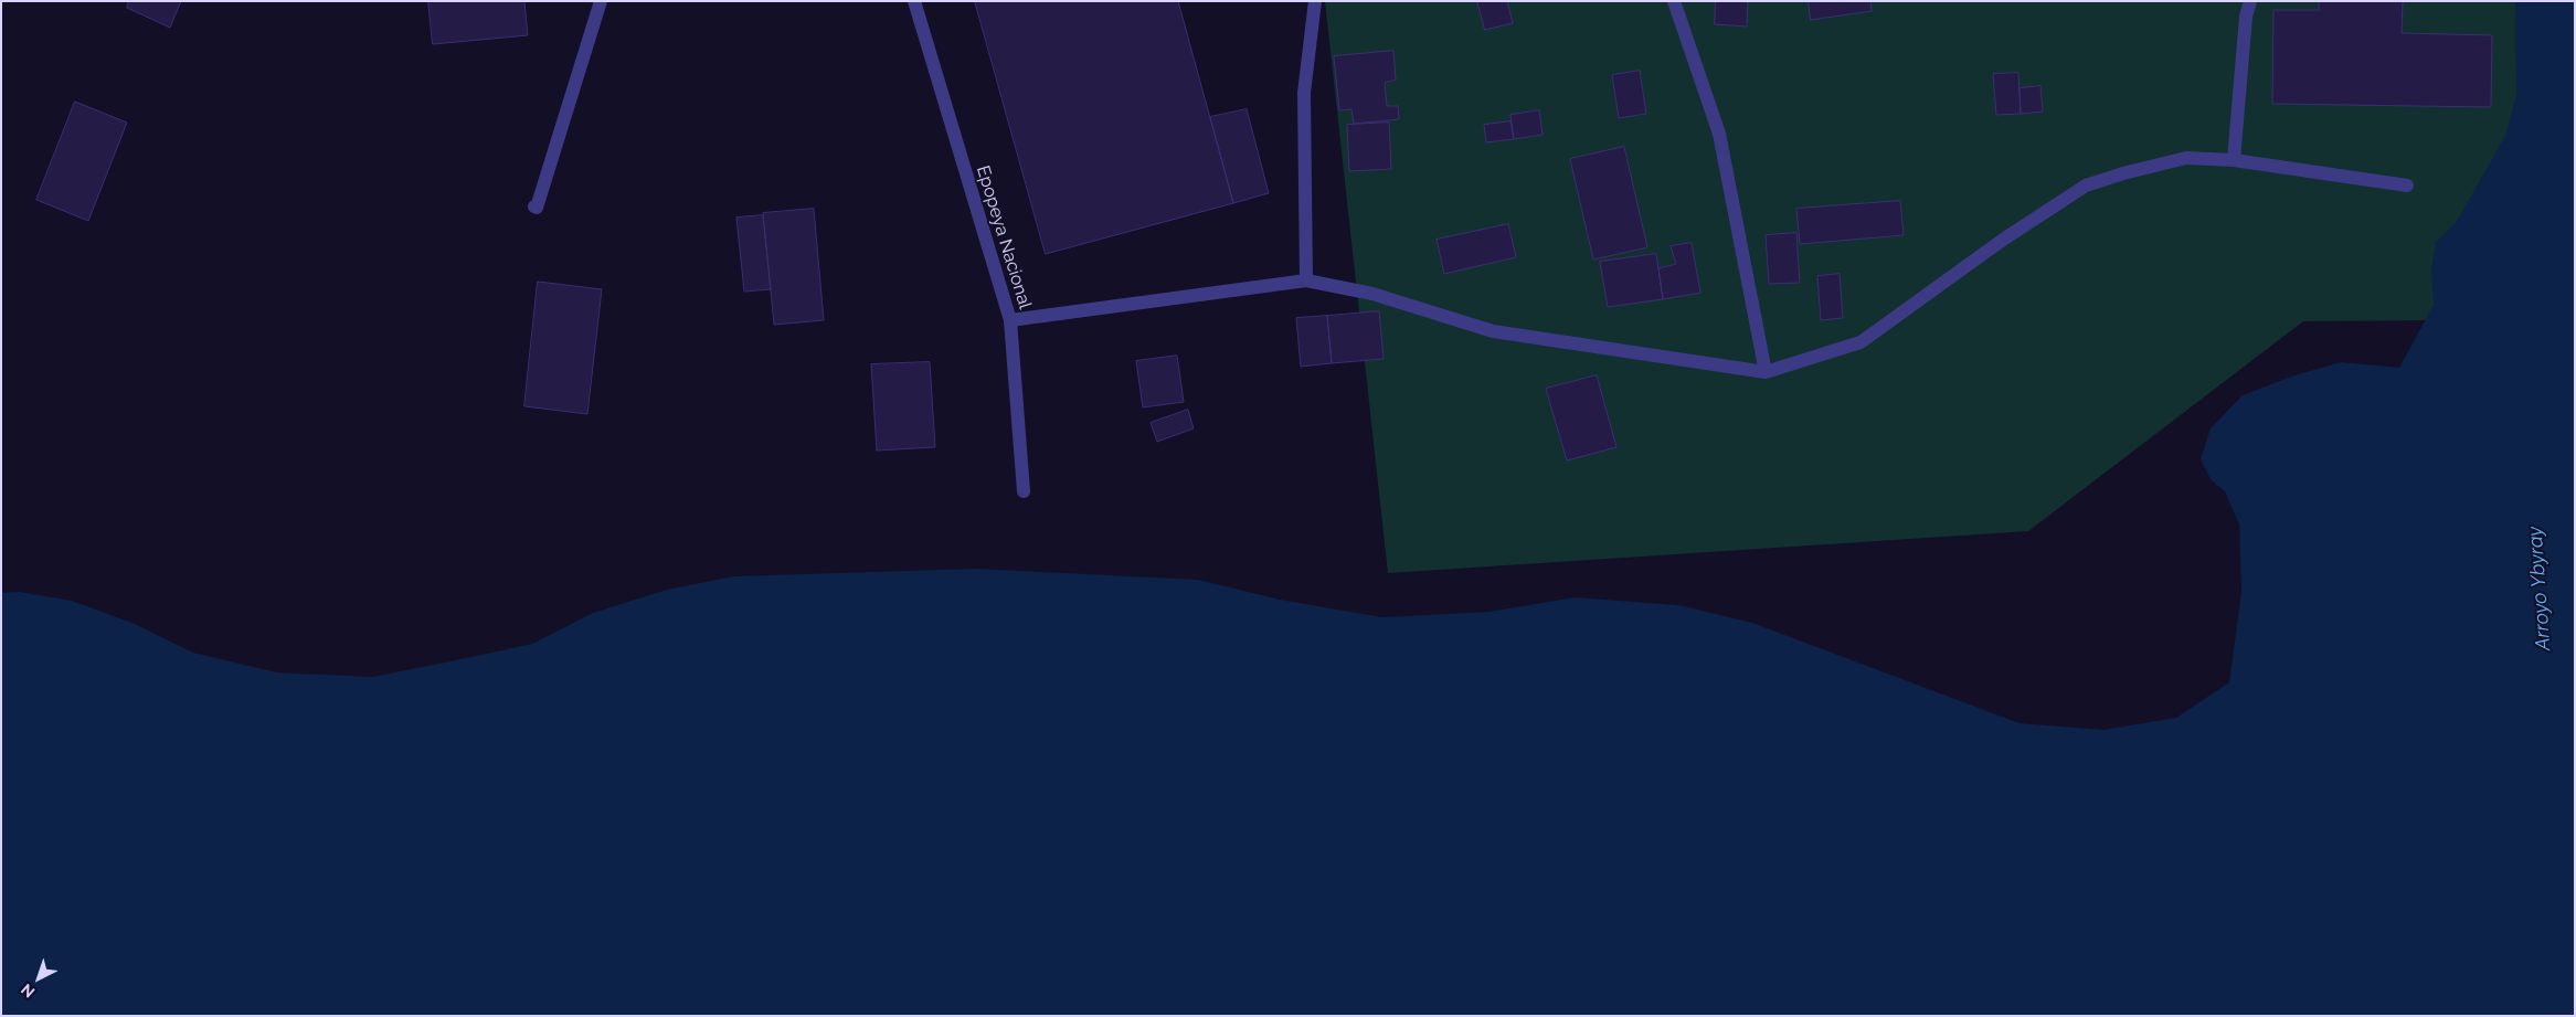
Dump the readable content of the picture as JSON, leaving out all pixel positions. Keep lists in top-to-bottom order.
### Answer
{
  "streets": {
    "street": ["Epopeya Nacional"]
  },
  "water": ["Arroyo Ybyray"],
  "north": "bottom left"
}
